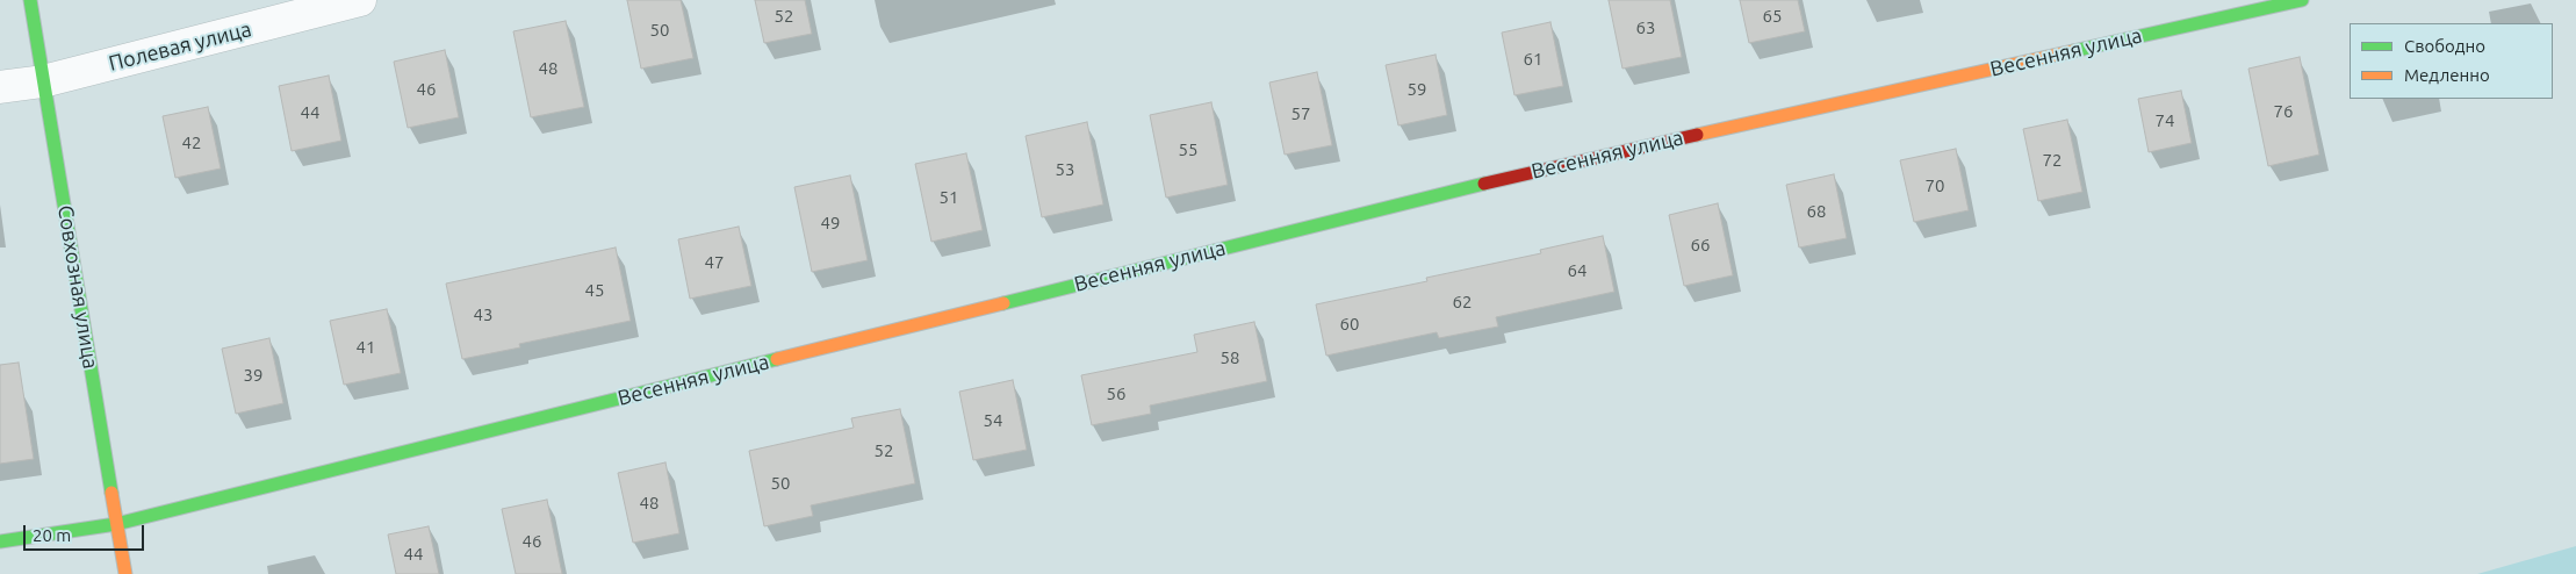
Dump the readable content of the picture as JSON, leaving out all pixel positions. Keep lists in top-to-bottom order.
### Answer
{
  "streets": {
    "street": ["Полевая улица", "Весенняя улица", "Совхозная улица"]
  },
  "crossings": [
    ["Полевая улица", "Совхозная улица"],
    ["Весенняя улица", "Совхозная улица"]
  ],
  "house_numbers": [
    "52",
    "65",
    "63",
    "50",
    "61",
    "48",
    "46",
    "59",
    "76",
    "44",
    "57",
    "74",
    "42",
    "55",
    "72",
    "53",
    "70",
    "51",
    "68",
    "49",
    "66",
    "47",
    "64",
    "45",
    "62",
    "43",
    "60",
    "41",
    "58",
    "39",
    "56",
    "54",
    "52",
    "50",
    "48",
    "46",
    "44"
  ],
  "legend": ["Свободно", "Медленно"],
  "scale_bar": "20 m"
}
